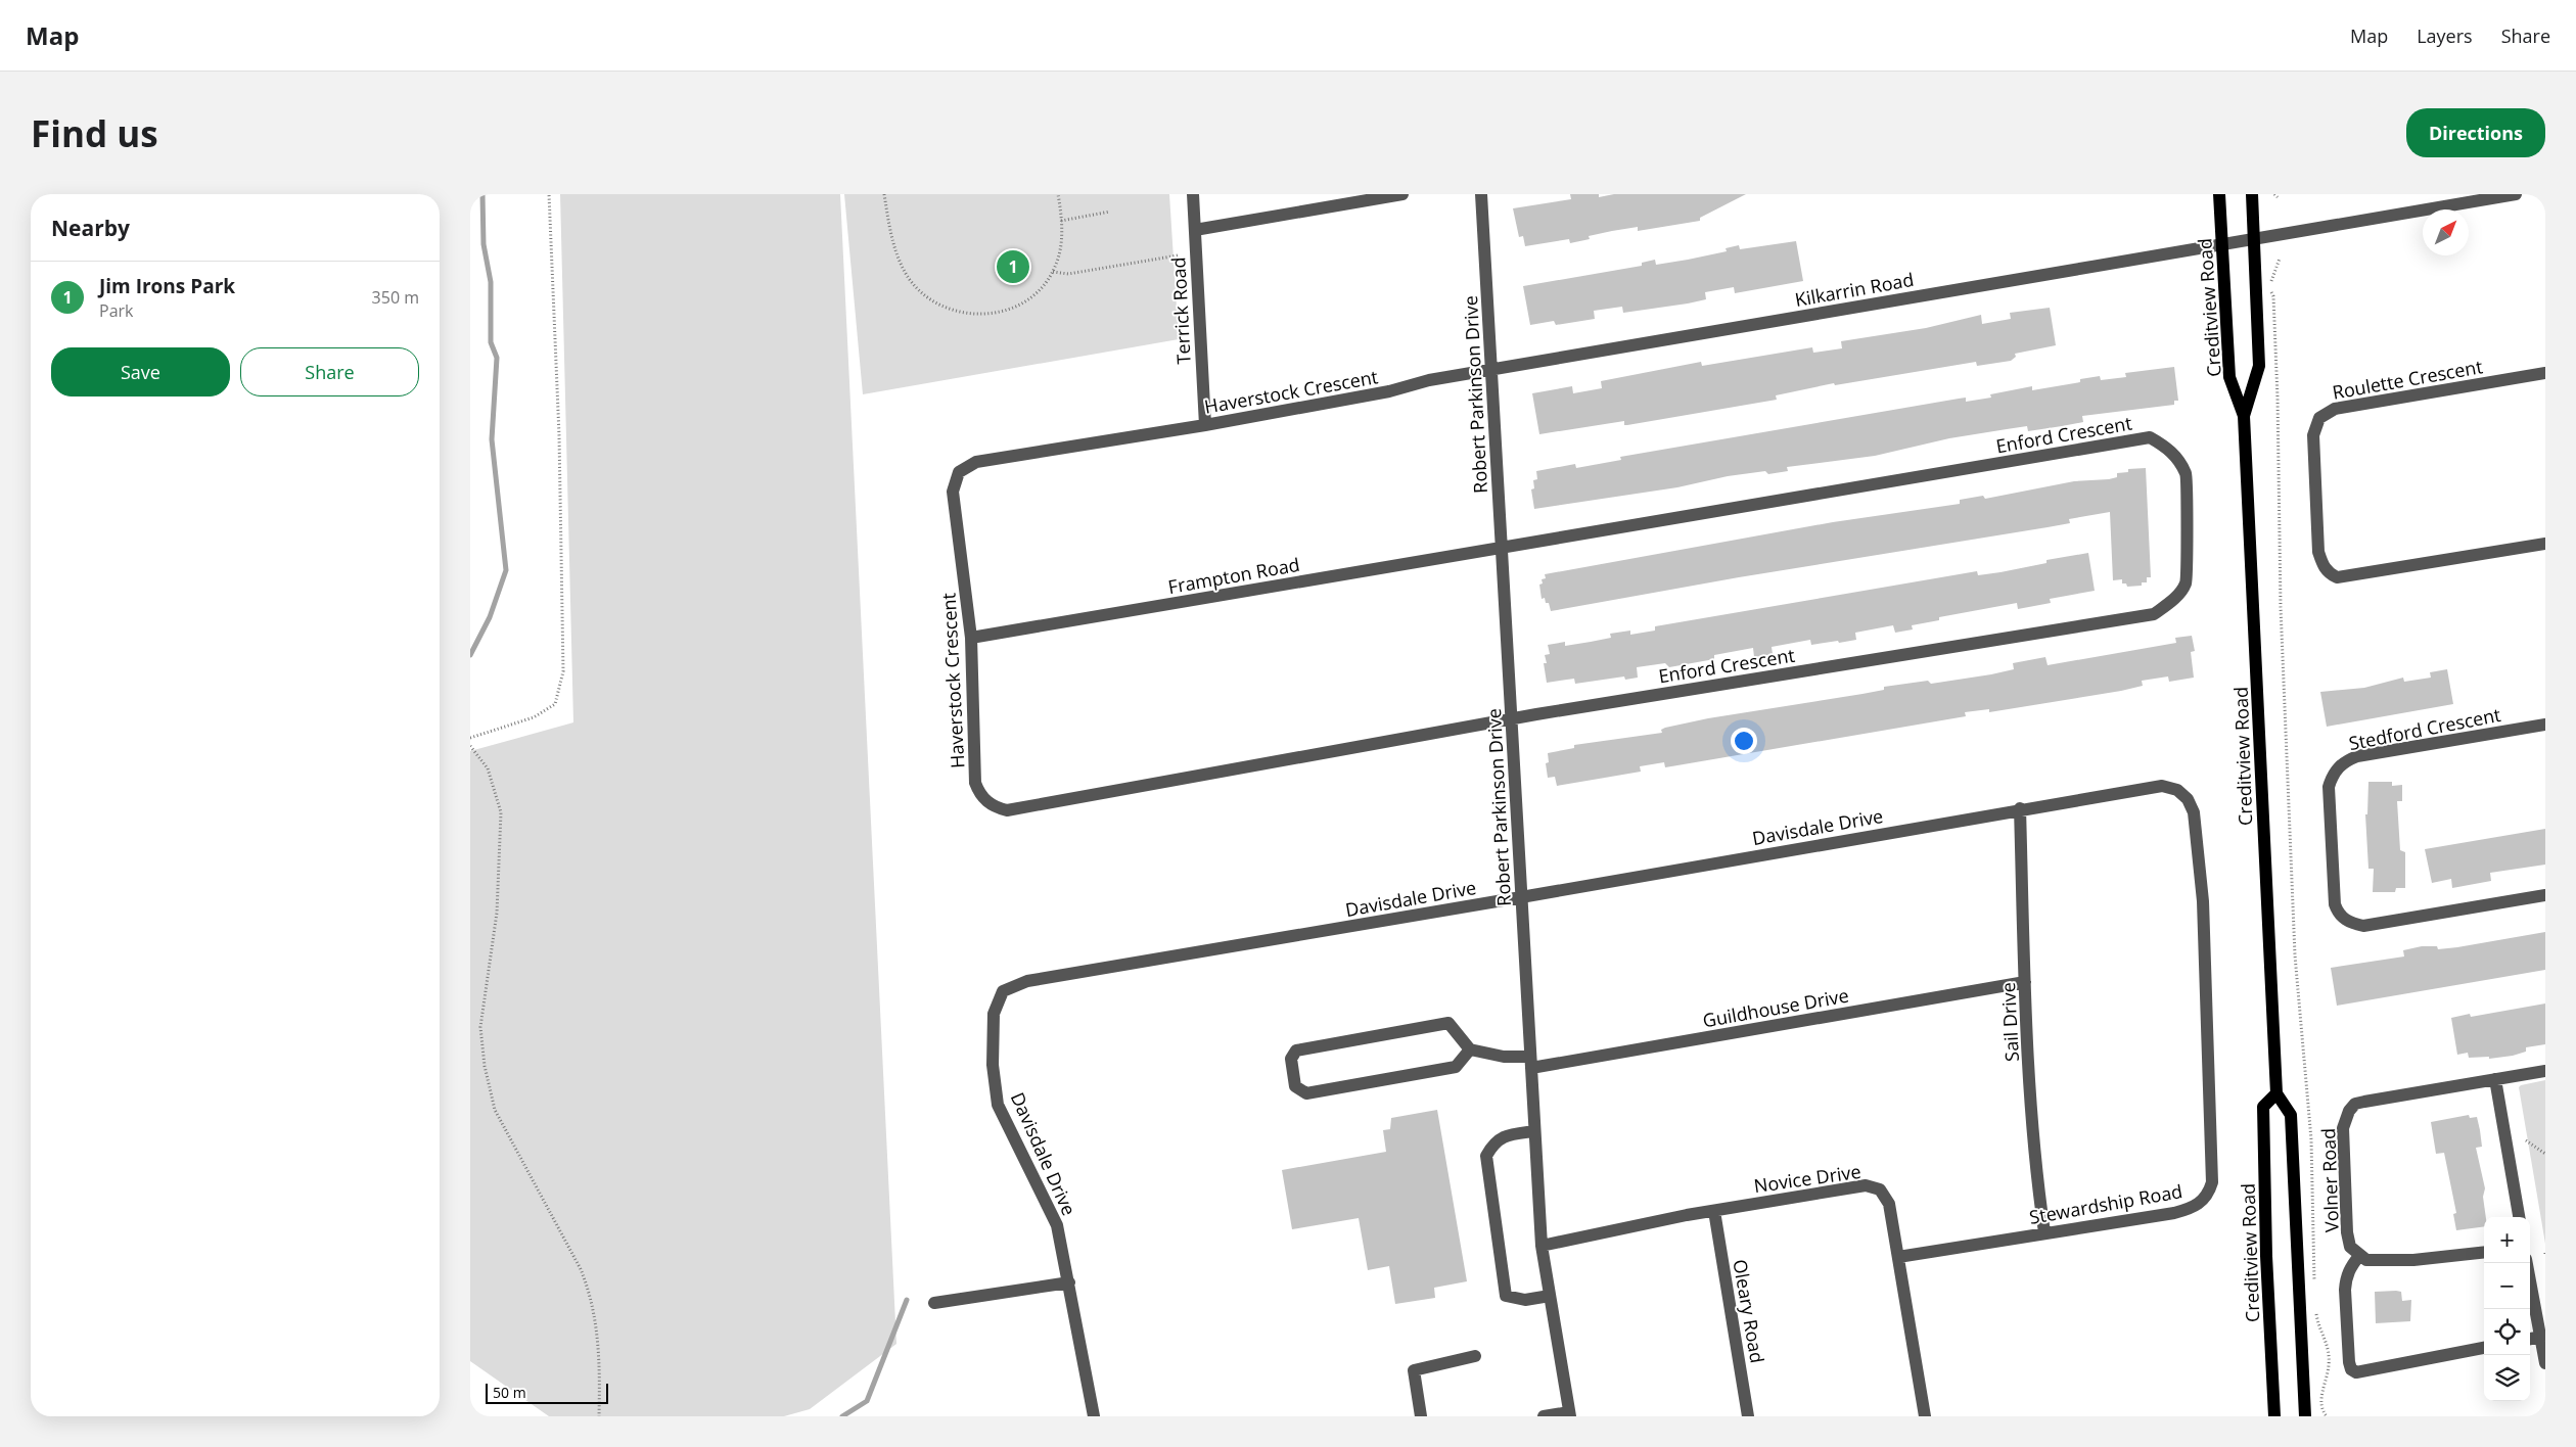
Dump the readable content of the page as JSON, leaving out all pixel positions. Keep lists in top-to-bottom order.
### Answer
{
  "streets": {
    "main road": ["Creditview Road"],
    "street": [
      "Kilkarrin Road",
      "Terrick Road",
      "Roulette Crescent",
      "Haverstock Crescent",
      "Robert Parkinson Drive",
      "Enford Crescent",
      "Frampton Road",
      "Stedford Crescent",
      "Davisdale Drive",
      "Guildhouse Drive",
      "Sail Drive",
      "Novice Drive",
      "Volner Road",
      "Stewardship Road",
      "Oleary Road"
    ]
  },
  "crossings": [
    ["Kilkarrin Road", "Creditview Road"],
    ["Kilkarrin Road", "Haverstock Crescent"],
    ["Kilkarrin Road", "Robert Parkinson Drive"],
    ["Terrick Road", "Haverstock Crescent"],
    ["Haverstock Crescent", "Robert Parkinson Drive"],
    ["Haverstock Crescent", "Enford Crescent"],
    ["Haverstock Crescent", "Frampton Road"],
    ["Robert Parkinson Drive", "Enford Crescent"],
    ["Robert Parkinson Drive", "Frampton Road"],
    ["Robert Parkinson Drive", "Davisdale Drive"],
    ["Robert Parkinson Drive", "Guildhouse Drive"],
    ["Robert Parkinson Drive", "Novice Drive"],
    ["Enford Crescent", "Frampton Road"],
    ["Davisdale Drive", "Sail Drive"],
    ["Davisdale Drive", "Stewardship Road"],
    ["Guildhouse Drive", "Sail Drive"],
    ["Sail Drive", "Stewardship Road"],
    ["Novice Drive", "Stewardship Road"],
    ["Novice Drive", "Oleary Road"]
  ],
  "scale_bar": "50 m",
  "north": "top right",
  "page": {
    "header": "Map",
    "nav": ["Map", "Layers", "Share"],
    "buttons": [
      "Directions",
      ["Save", "Share"]
    ],
    "title": "Find us",
    "heading": "Nearby",
    "pins": "1",
    "list": [
      {
        "mark": "1",
        "name": "Jim Irons Park",
        "note": "Park",
        "value": "350 m"
      }
    ],
    "map_buttons": ["+", "−"],
    "scale": "50 m"
  }
}
